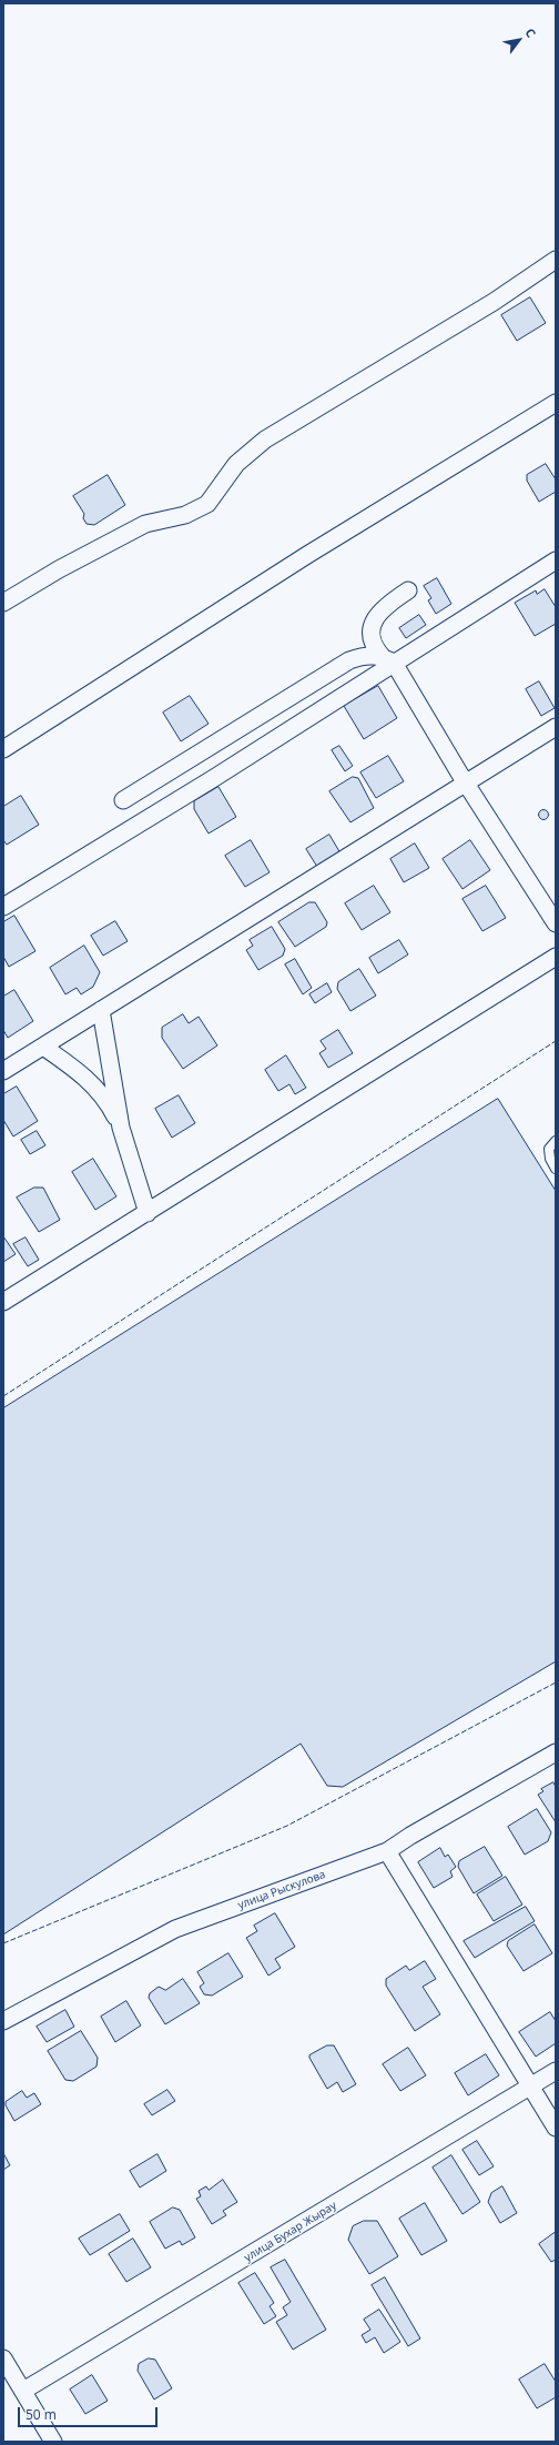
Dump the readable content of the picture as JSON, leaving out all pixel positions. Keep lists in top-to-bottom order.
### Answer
{
  "streets": {
    "street": ["улица Рыскулова", "улица Бухар Жырау"]
  },
  "scale_bar": "50 m",
  "north": "top right"
}
